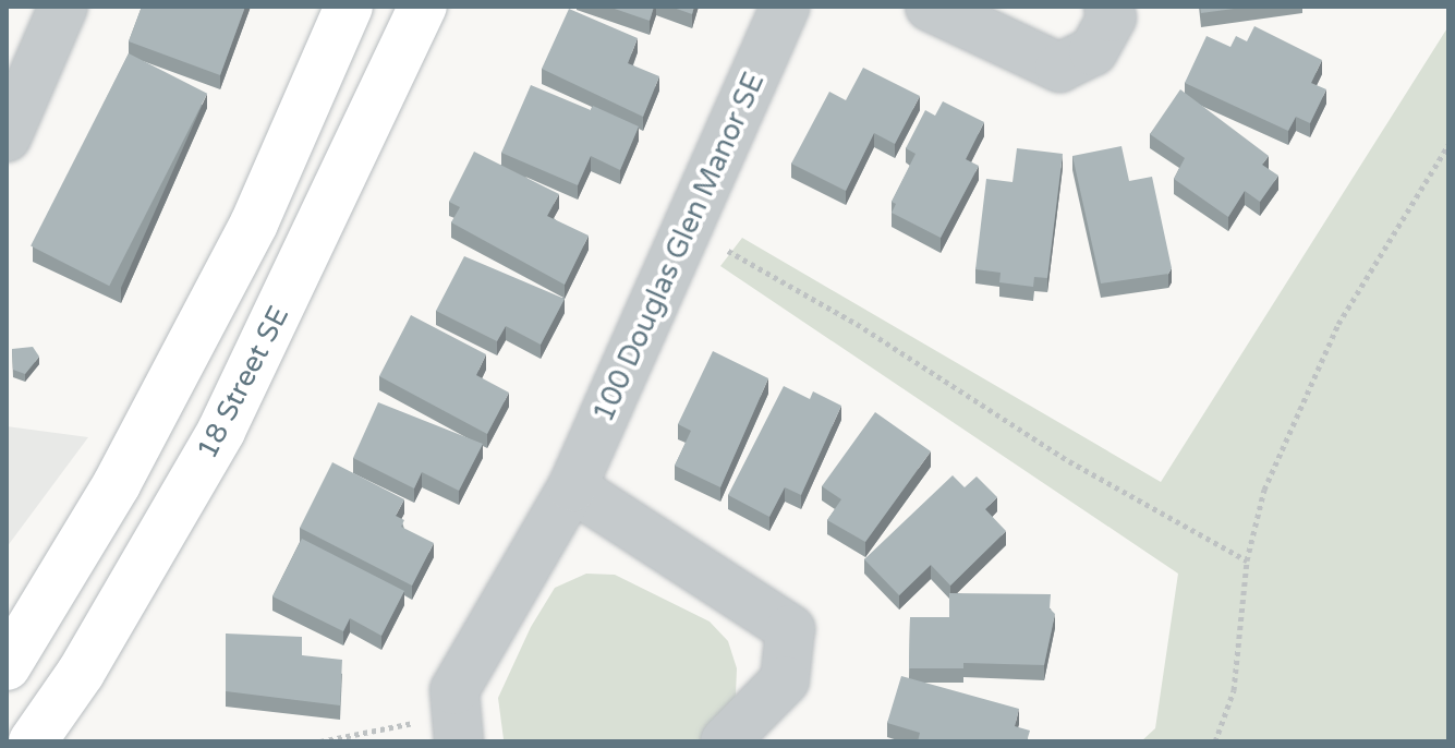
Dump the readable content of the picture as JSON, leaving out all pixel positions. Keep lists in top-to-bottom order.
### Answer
{
  "streets": {
    "main road": ["18 Street SE"],
    "street": ["100 Douglas Glen Manor SE"]
  }
}
